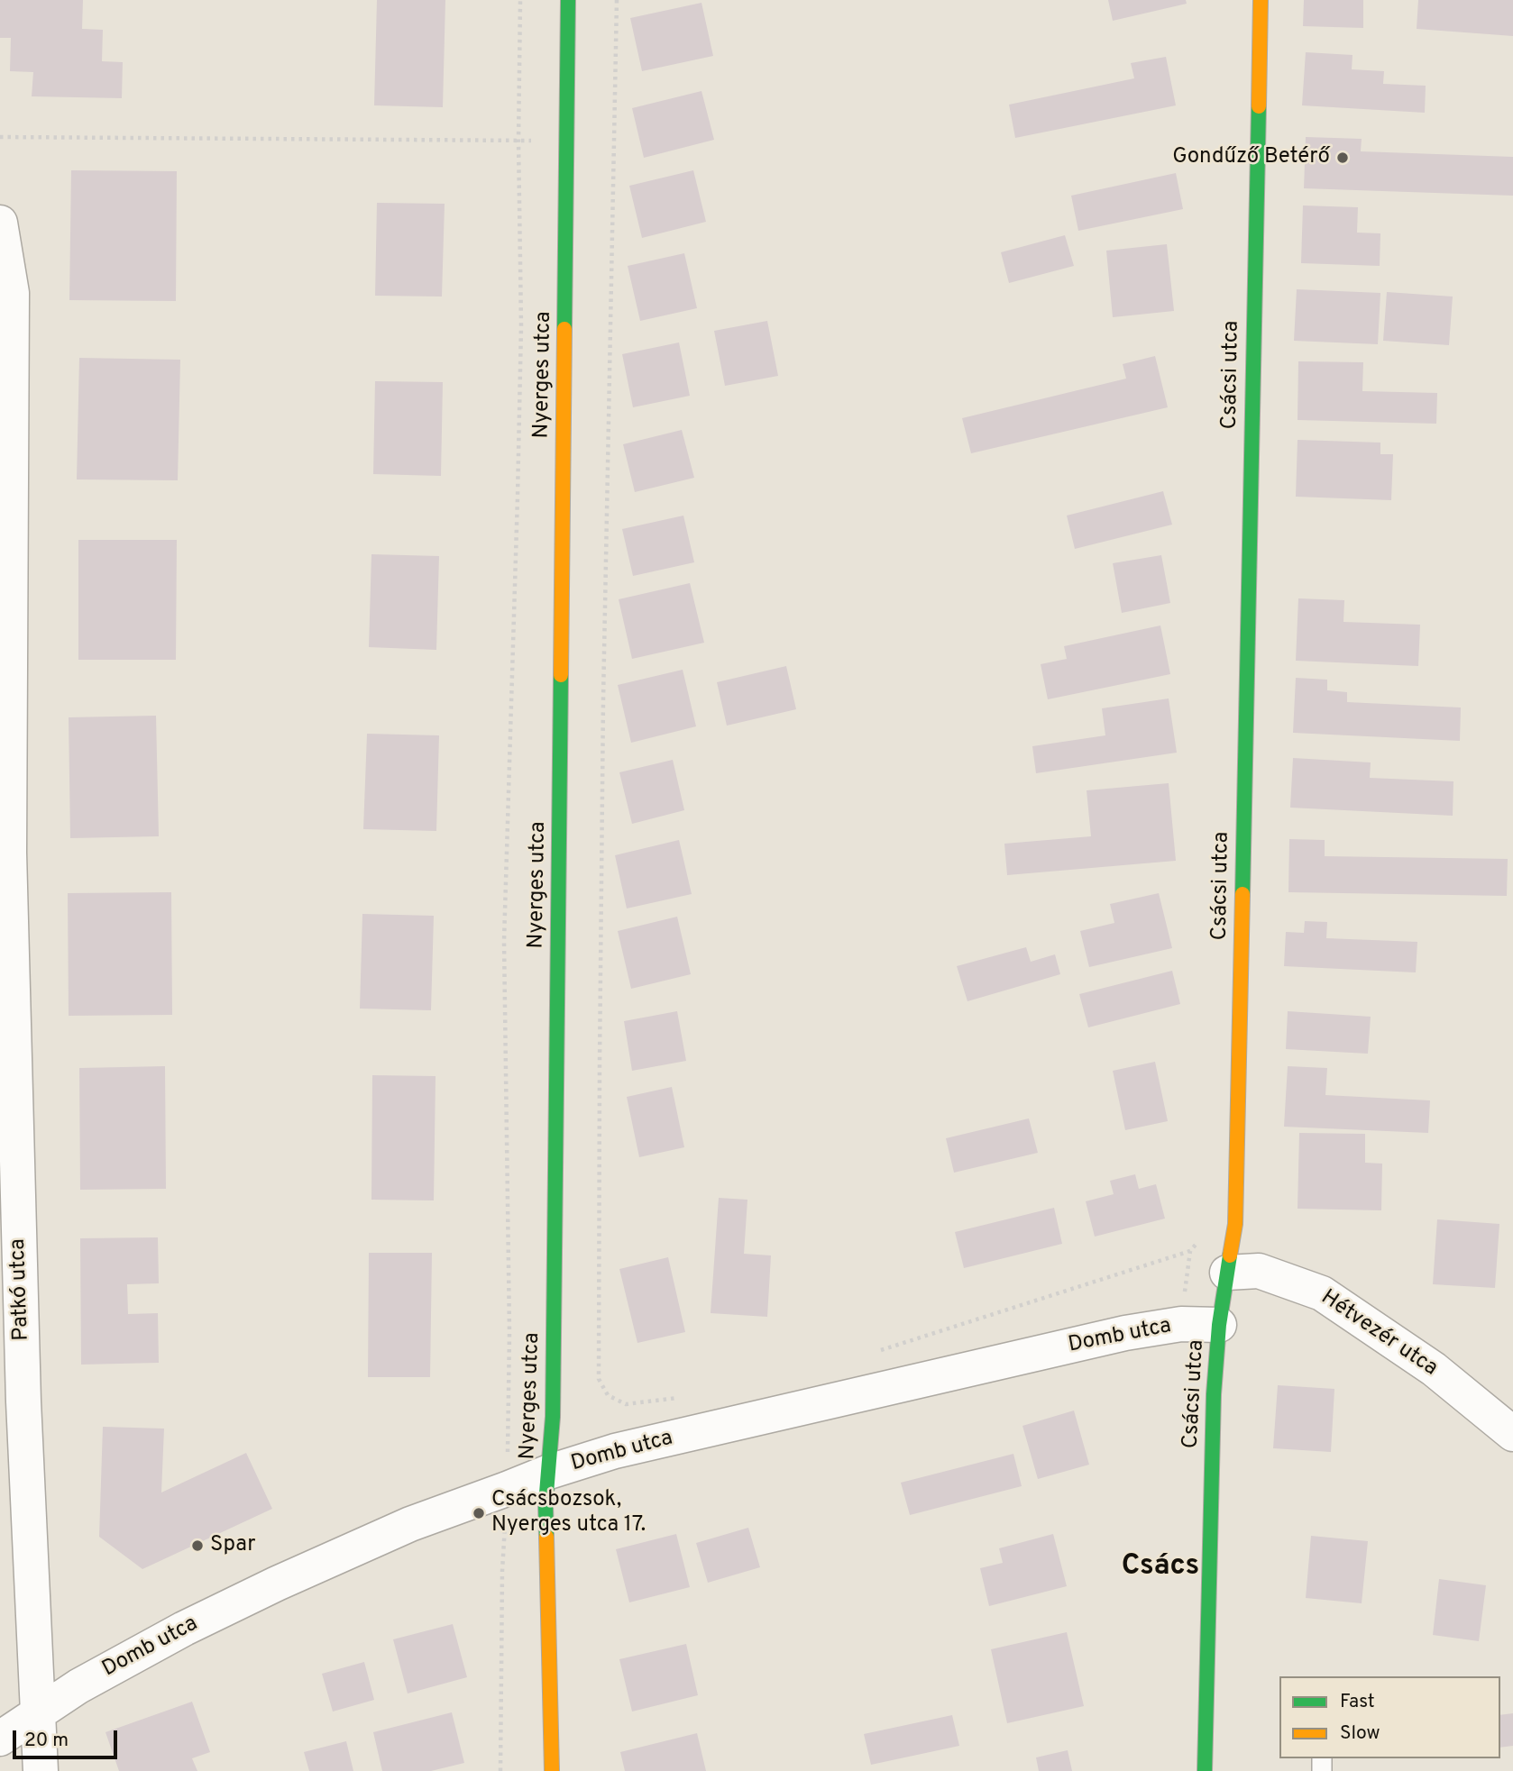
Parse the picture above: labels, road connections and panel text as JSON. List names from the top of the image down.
{
  "streets": {
    "street": [
      "Nyerges utca",
      "Csácsi utca",
      "Patkó utca",
      "Hétvezér utca",
      "Domb utca"
    ]
  },
  "crossings": [
    ["Nyerges utca", "Domb utca"],
    ["Csácsi utca", "Hétvezér utca"],
    ["Csácsi utca", "Domb utca"],
    ["Patkó utca", "Domb utca"]
  ],
  "districts": ["Csács"],
  "places": ["Gondűző Betérő", "Csácsbozsok, Nyerges utca 17.", "Spar"],
  "legend": ["Fast", "Slow"],
  "scale_bar": "20 m"
}
